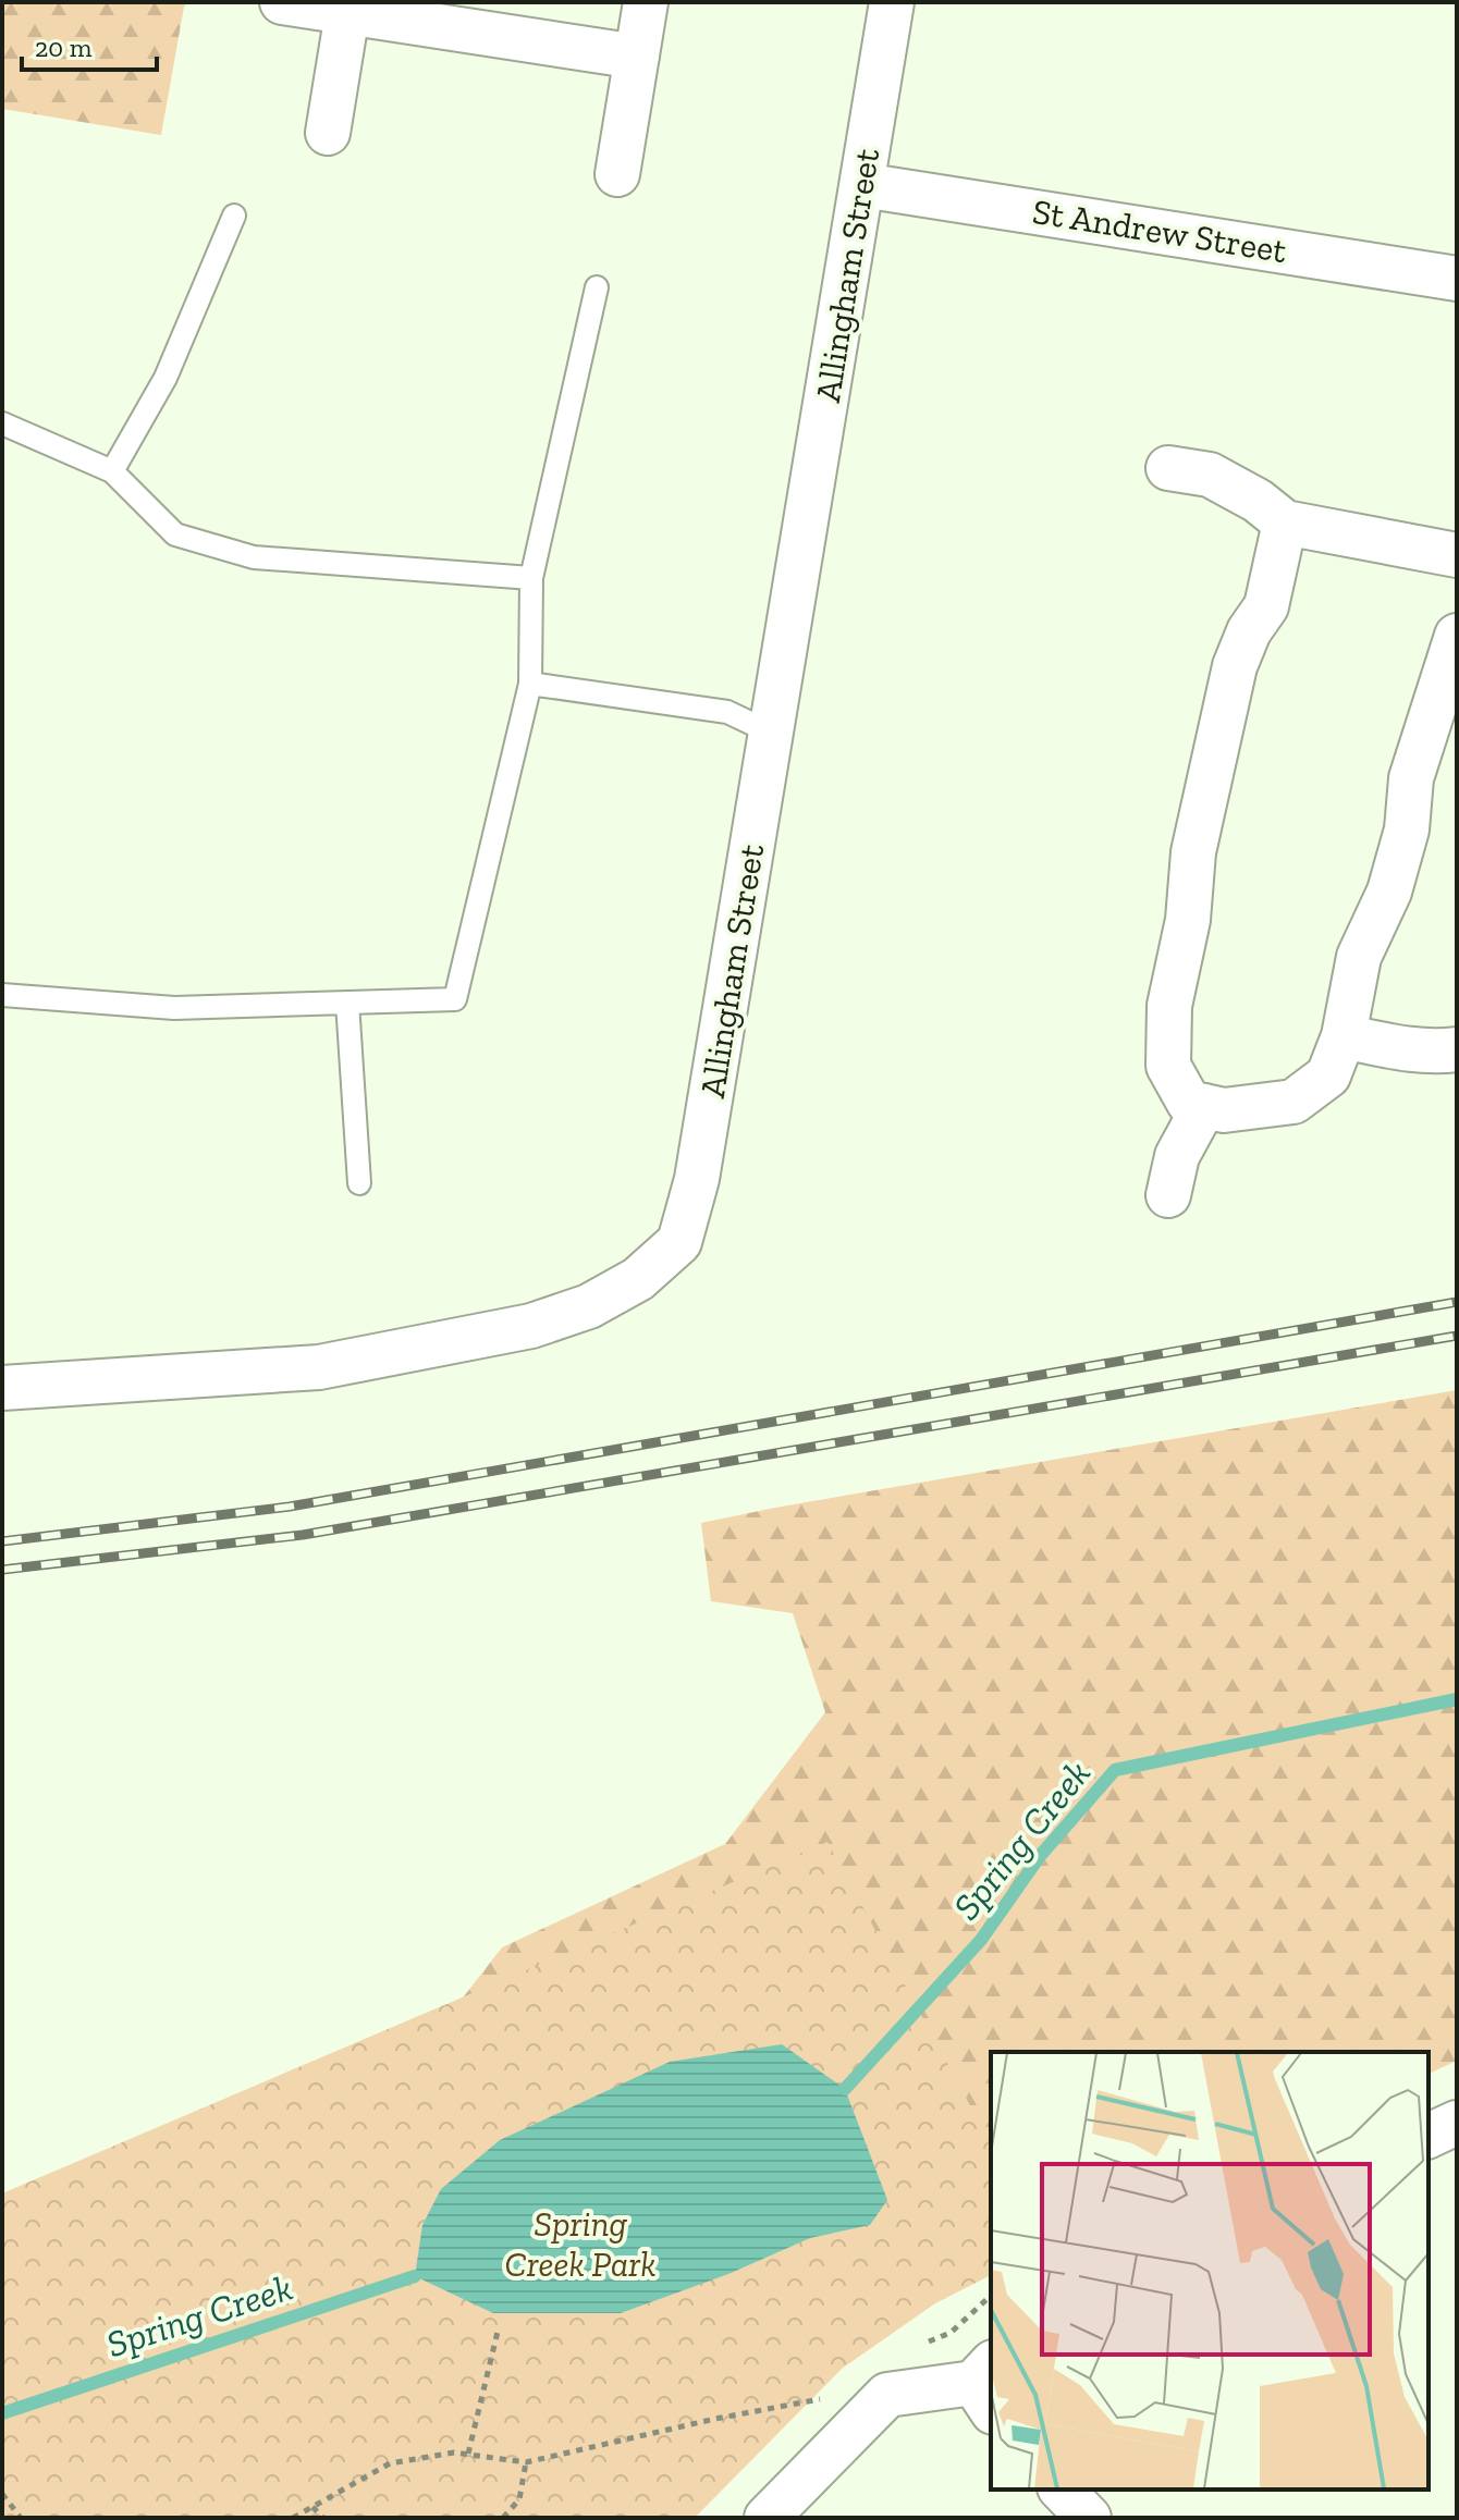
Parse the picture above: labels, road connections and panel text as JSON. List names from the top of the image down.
{
  "streets": {
    "street": ["St Andrew Street", "Allingham Street"]
  },
  "crossings": [
    ["St Andrew Street", "Allingham Street"]
  ],
  "water": ["Spring Creek"],
  "parks": ["Spring Creek Park"],
  "scale_bar": "20 m"
}
